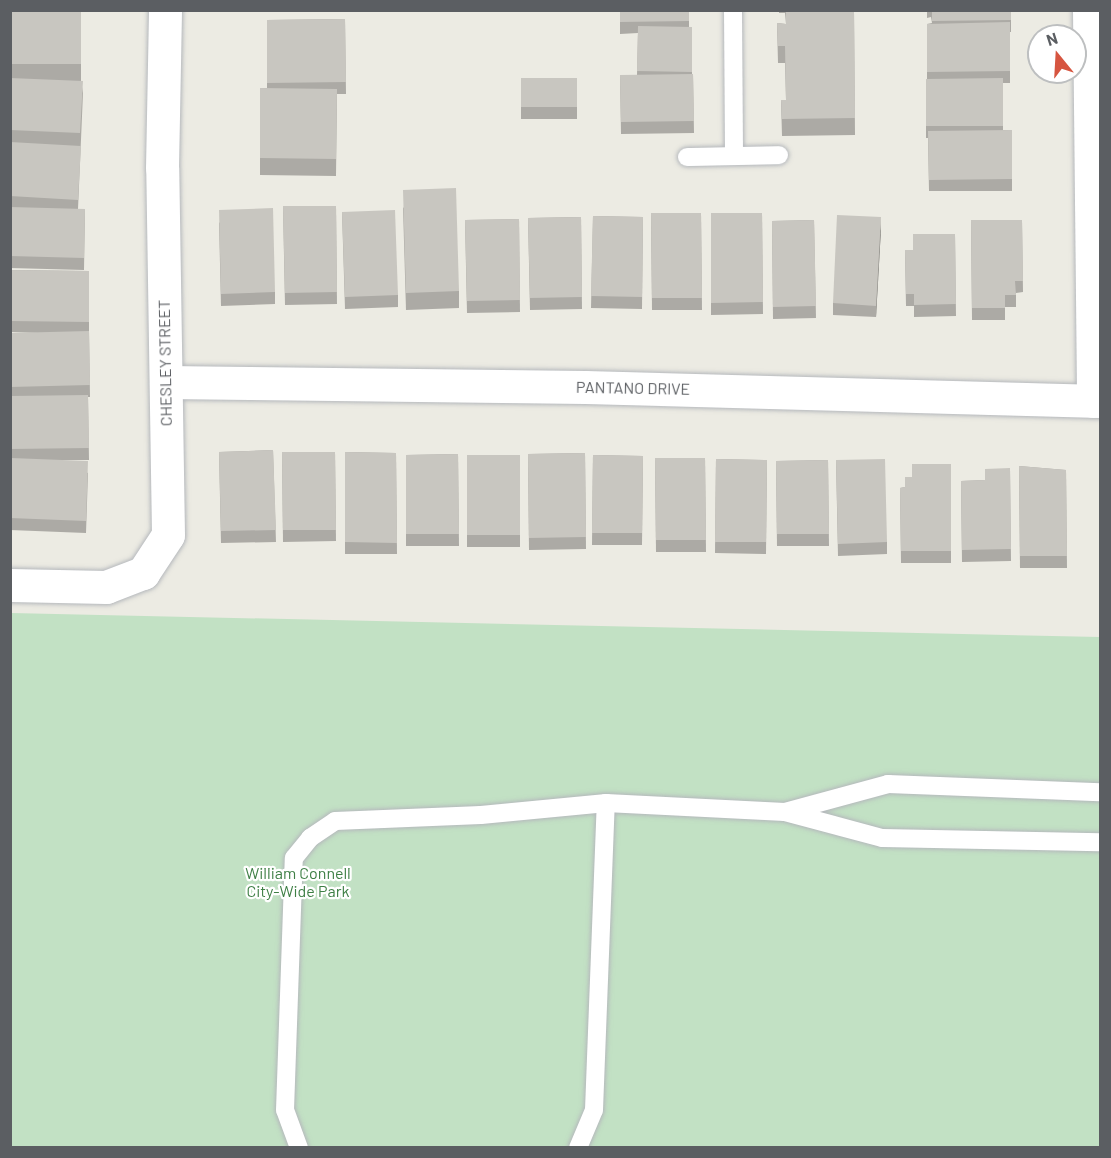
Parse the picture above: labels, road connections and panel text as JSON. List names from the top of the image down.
{
  "streets": {
    "street": ["CHESLEY STREET", "PANTANO DRIVE"]
  },
  "crossings": [
    ["CHESLEY STREET", "PANTANO DRIVE"]
  ],
  "parks": ["William Connell City-Wide Park"],
  "north": "top"
}
